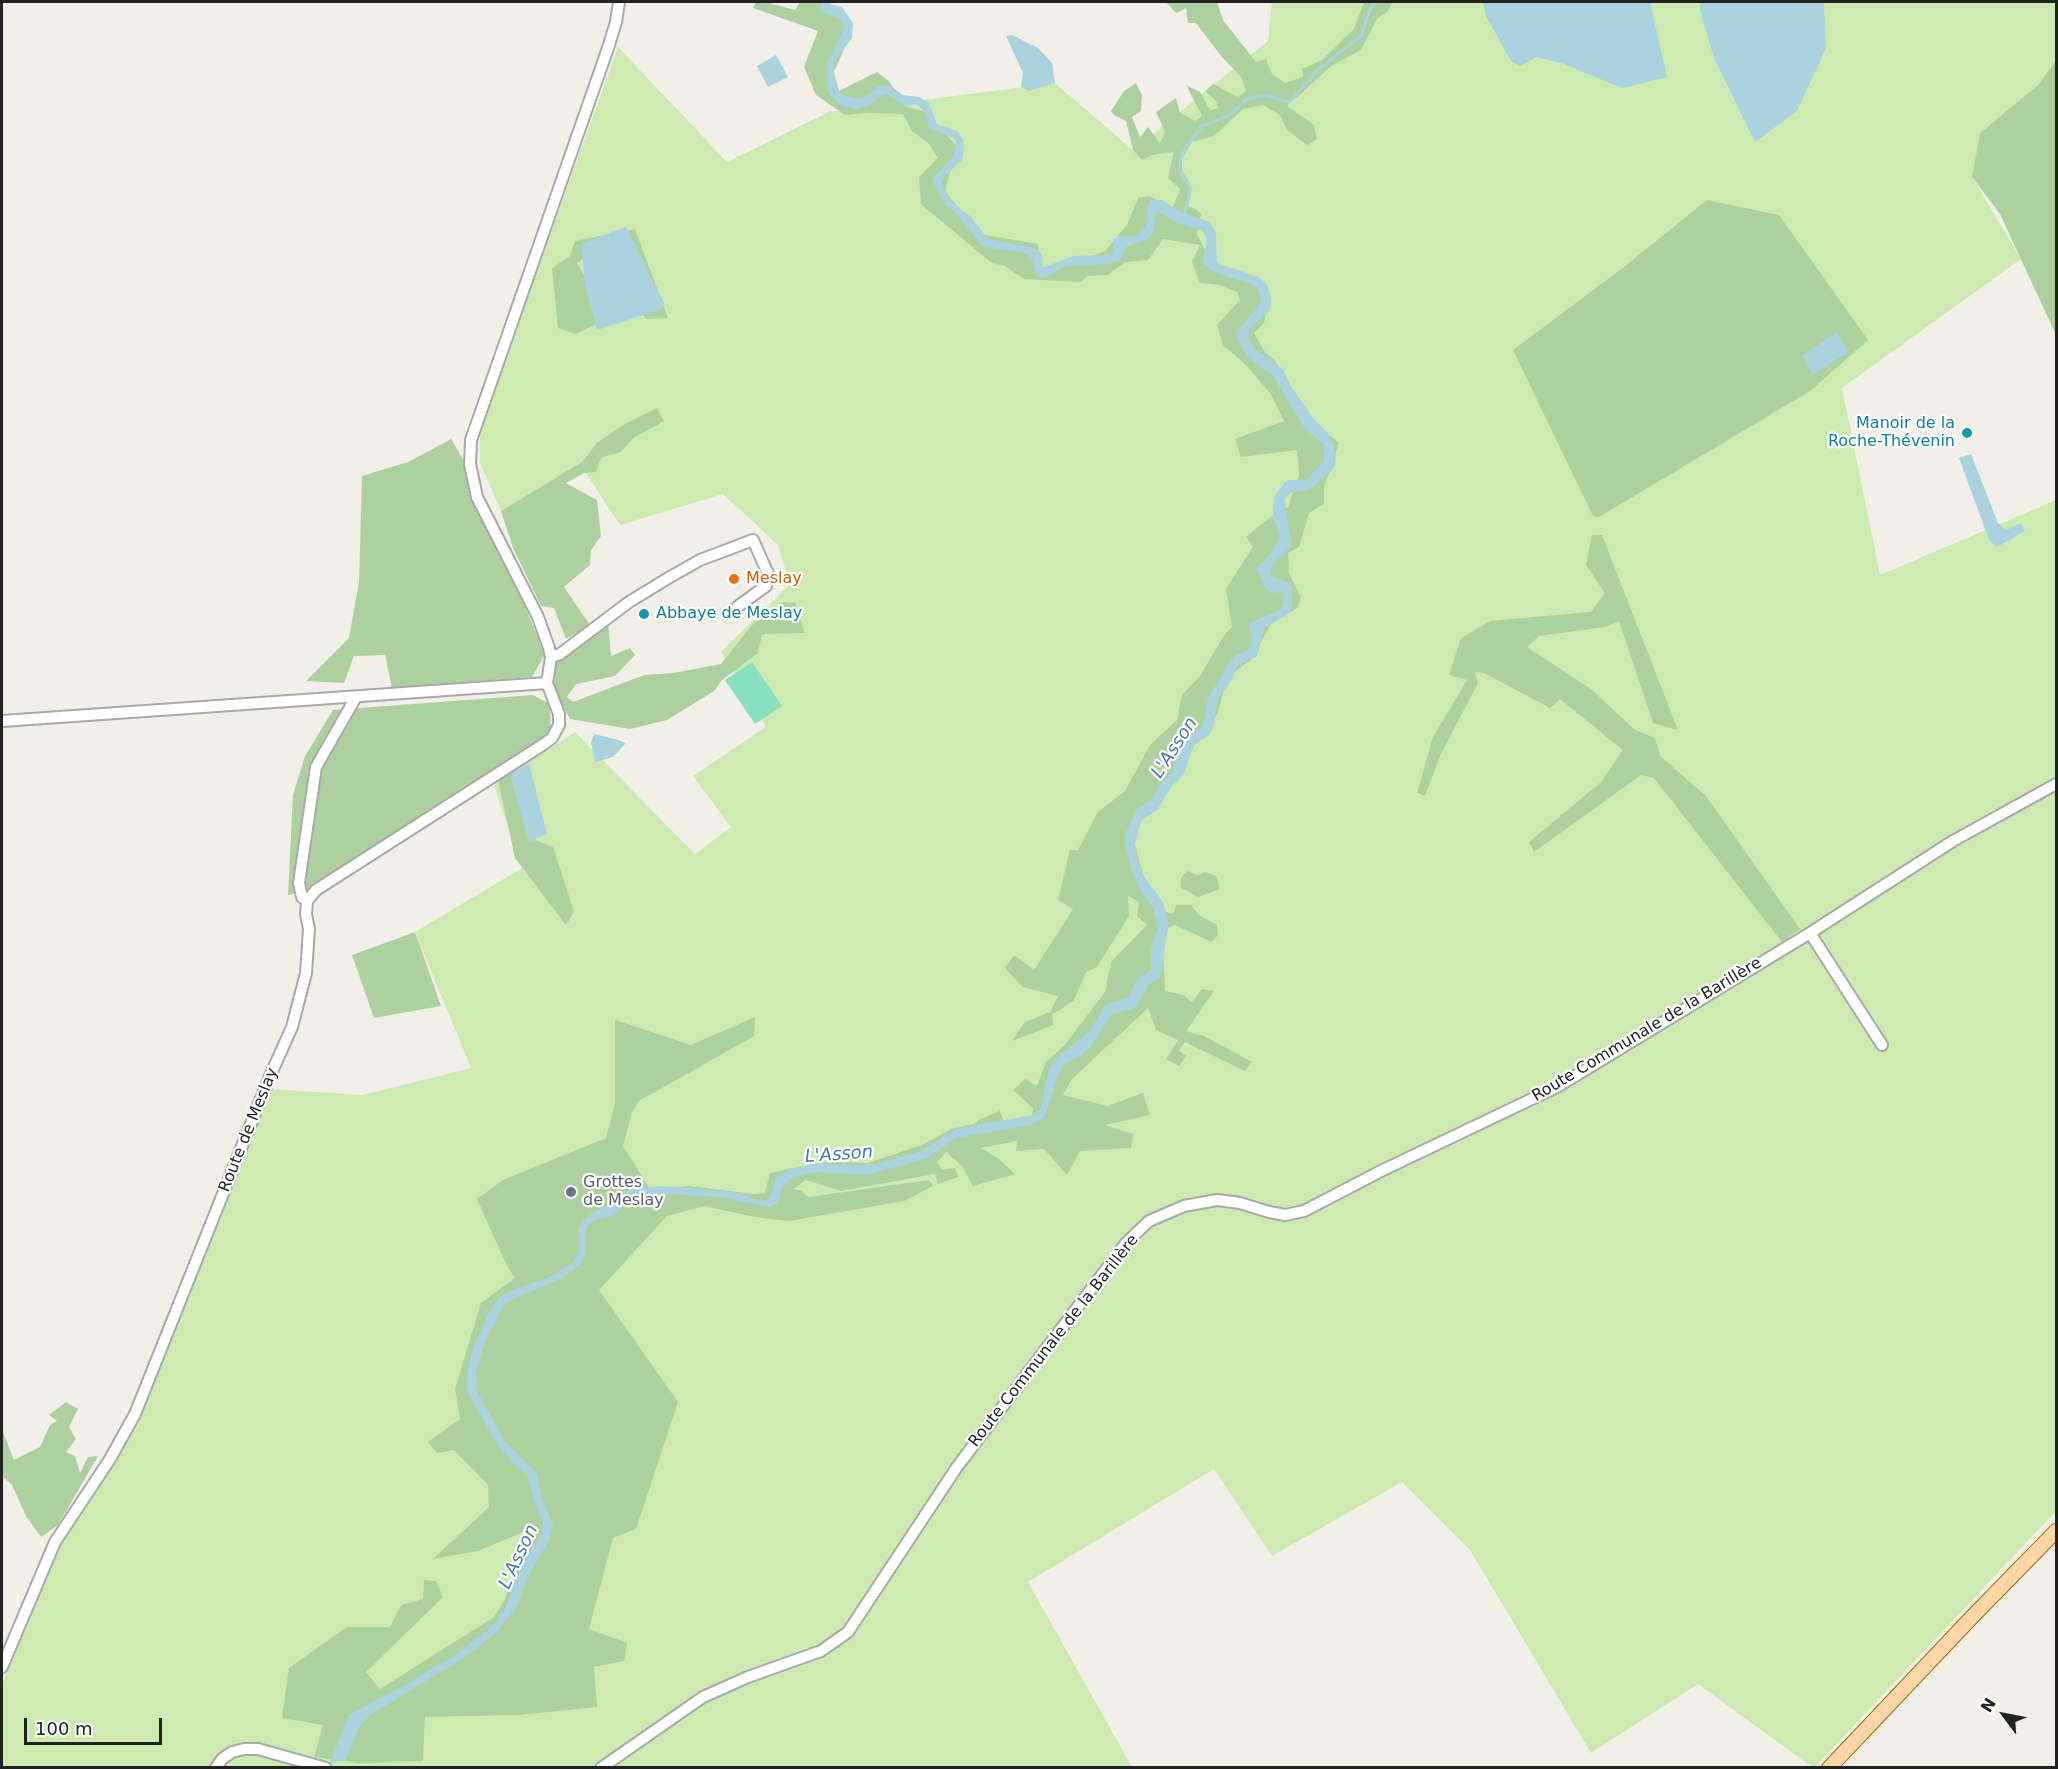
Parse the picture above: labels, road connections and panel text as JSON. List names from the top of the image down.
{
  "streets": {
    "street": ["Route Communale de la Barillère", "Route de Meslay"]
  },
  "water": ["L'Asson"],
  "places": [
    "Manoir de la Roche-Thévenin",
    "Meslay",
    "Abbaye de Meslay",
    "Grottes de Meslay"
  ],
  "scale_bar": "100 m",
  "north": "top left"
}
